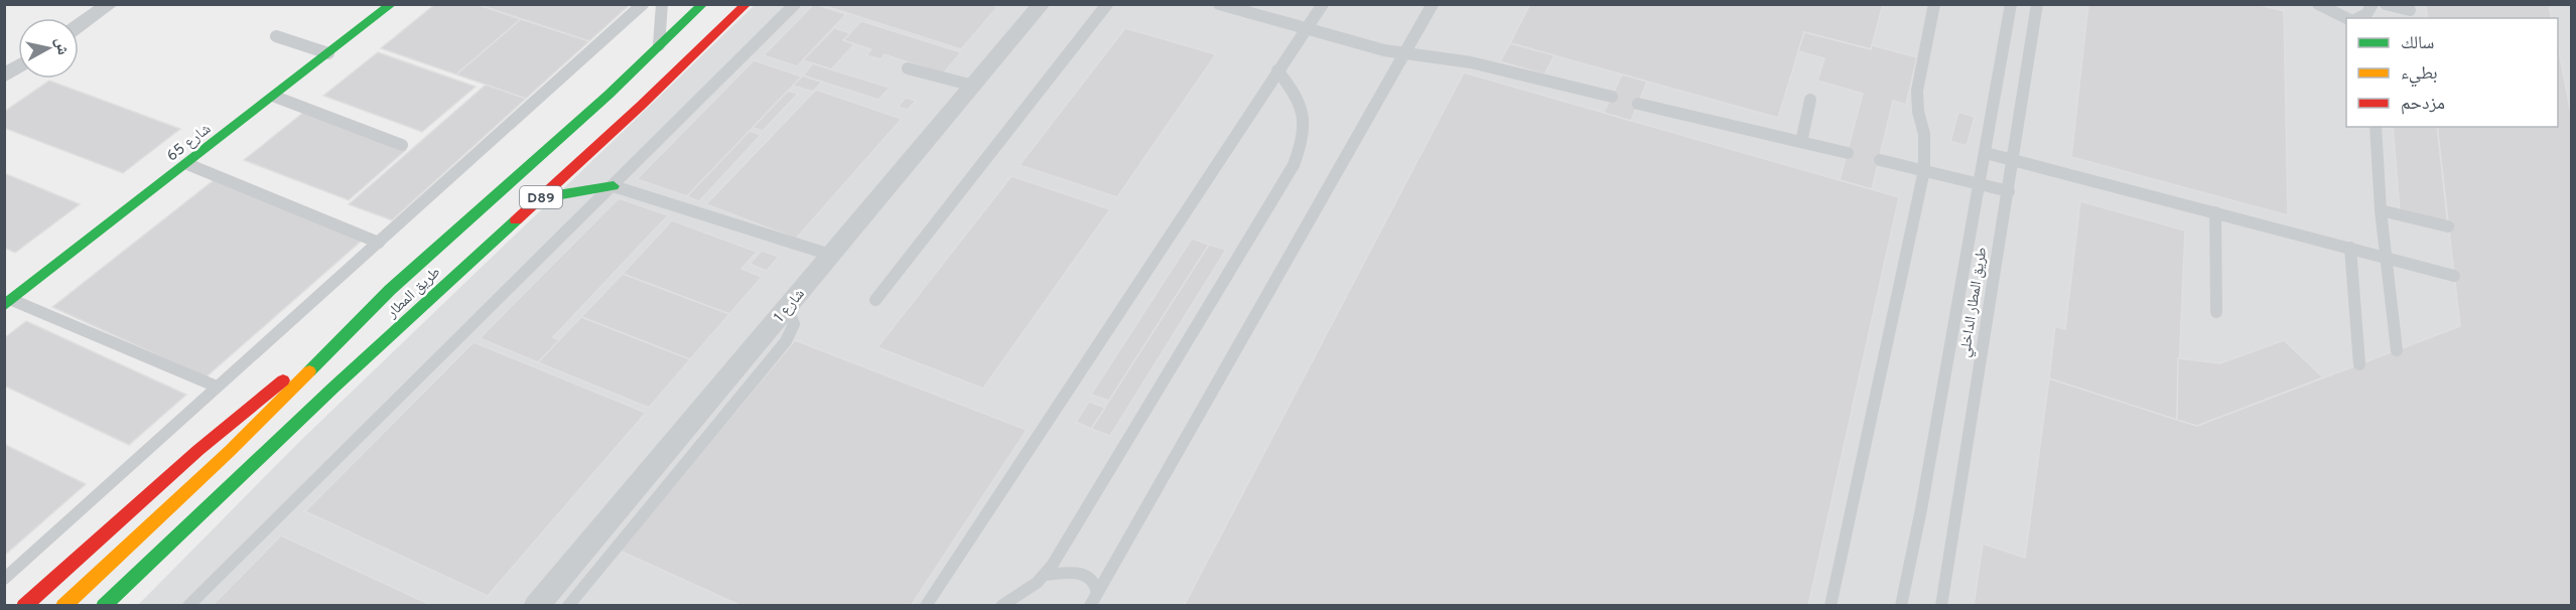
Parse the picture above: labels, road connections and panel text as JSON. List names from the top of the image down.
{
  "streets": {
    "main road": ["شارع 65", "D89", "طريق المطار"],
    "street": ["شارع 1"],
    "lane": ["طريق المطار الداخلي"]
  },
  "legend": ["سالك", "بطيء", "مزدحم"],
  "north": "right"
}
